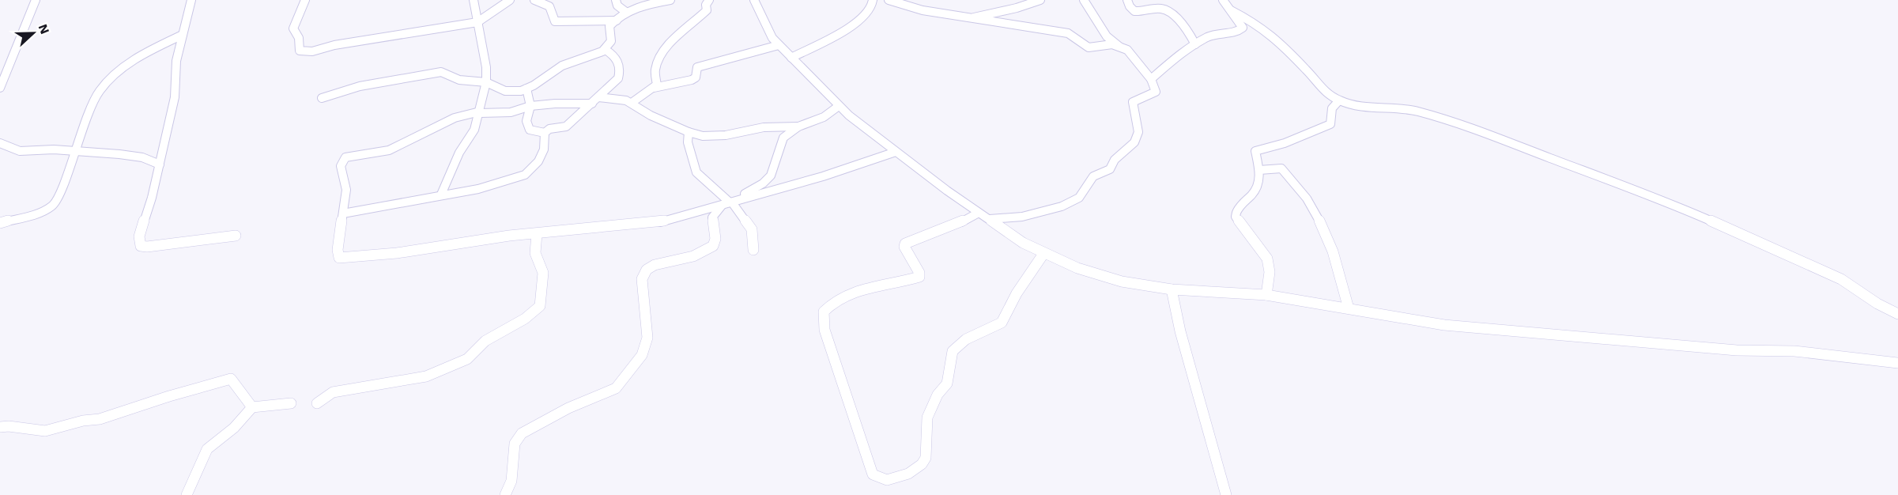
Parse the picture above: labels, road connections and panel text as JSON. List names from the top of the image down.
{
  "north": "right"
}
